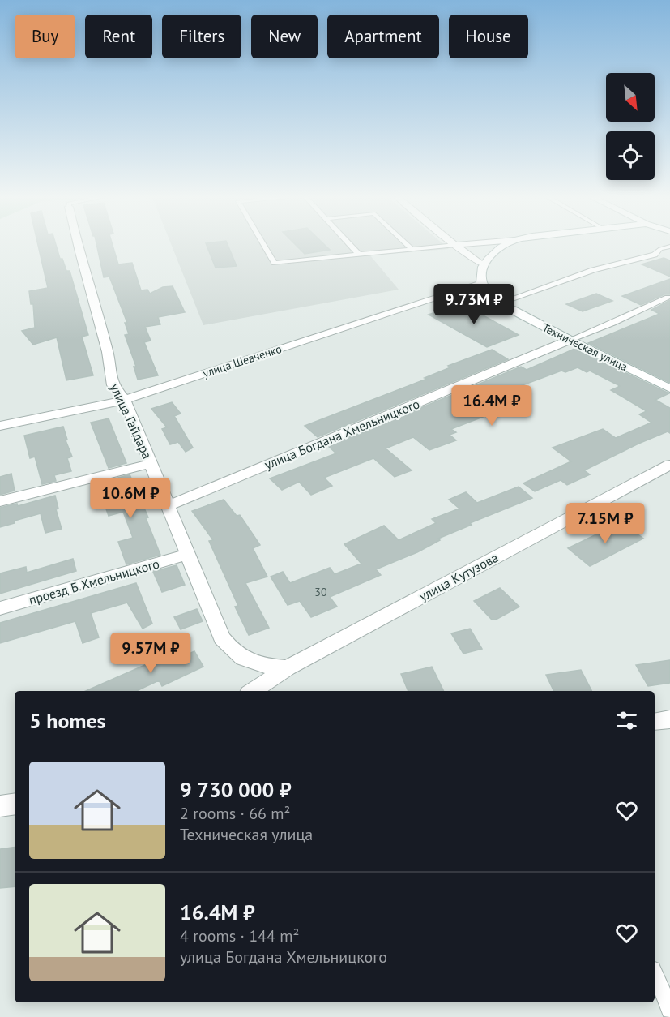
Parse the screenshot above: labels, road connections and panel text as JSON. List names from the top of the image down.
{
  "streets": {
    "street": [
      "Техническая улица",
      "улица Шевченко",
      "улица Гайдара",
      "улица Богдана Хмельницкого",
      "улица Кутузова",
      "проезд Б.Хмельницкого"
    ]
  },
  "crossings": [
    ["Техническая улица", "улица Шевченко"],
    ["Техническая улица", "улица Богдана Хмельницкого"],
    ["улица Шевченко", "улица Гайдара"],
    ["улица Гайдара", "улица Богдана Хмельницкого"],
    ["улица Гайдара", "улица Кутузова"],
    ["улица Гайдара", "проезд Б.Хмельницкого"]
  ],
  "house_numbers": ["30"],
  "north": "bottom right",
  "page": {
    "chip": [
      "Buy",
      "Rent",
      "Filters",
      "New",
      "Apartment",
      "House"
    ],
    "price": [
      "9.73M ₽",
      "16.4M ₽",
      "10.6M ₽",
      "7.15M ₽",
      "9.57M ₽"
    ],
    "heading": "5 homes",
    "list": [
      {
        "name": "9 730 000 ₽",
        "note": "2 rooms · 66 m² · Техническая улица"
      },
      {
        "name": "16.4M ₽",
        "note": "4 rooms · 144 m² · улица Богдана Хмельницкого"
      }
    ]
  }
}
